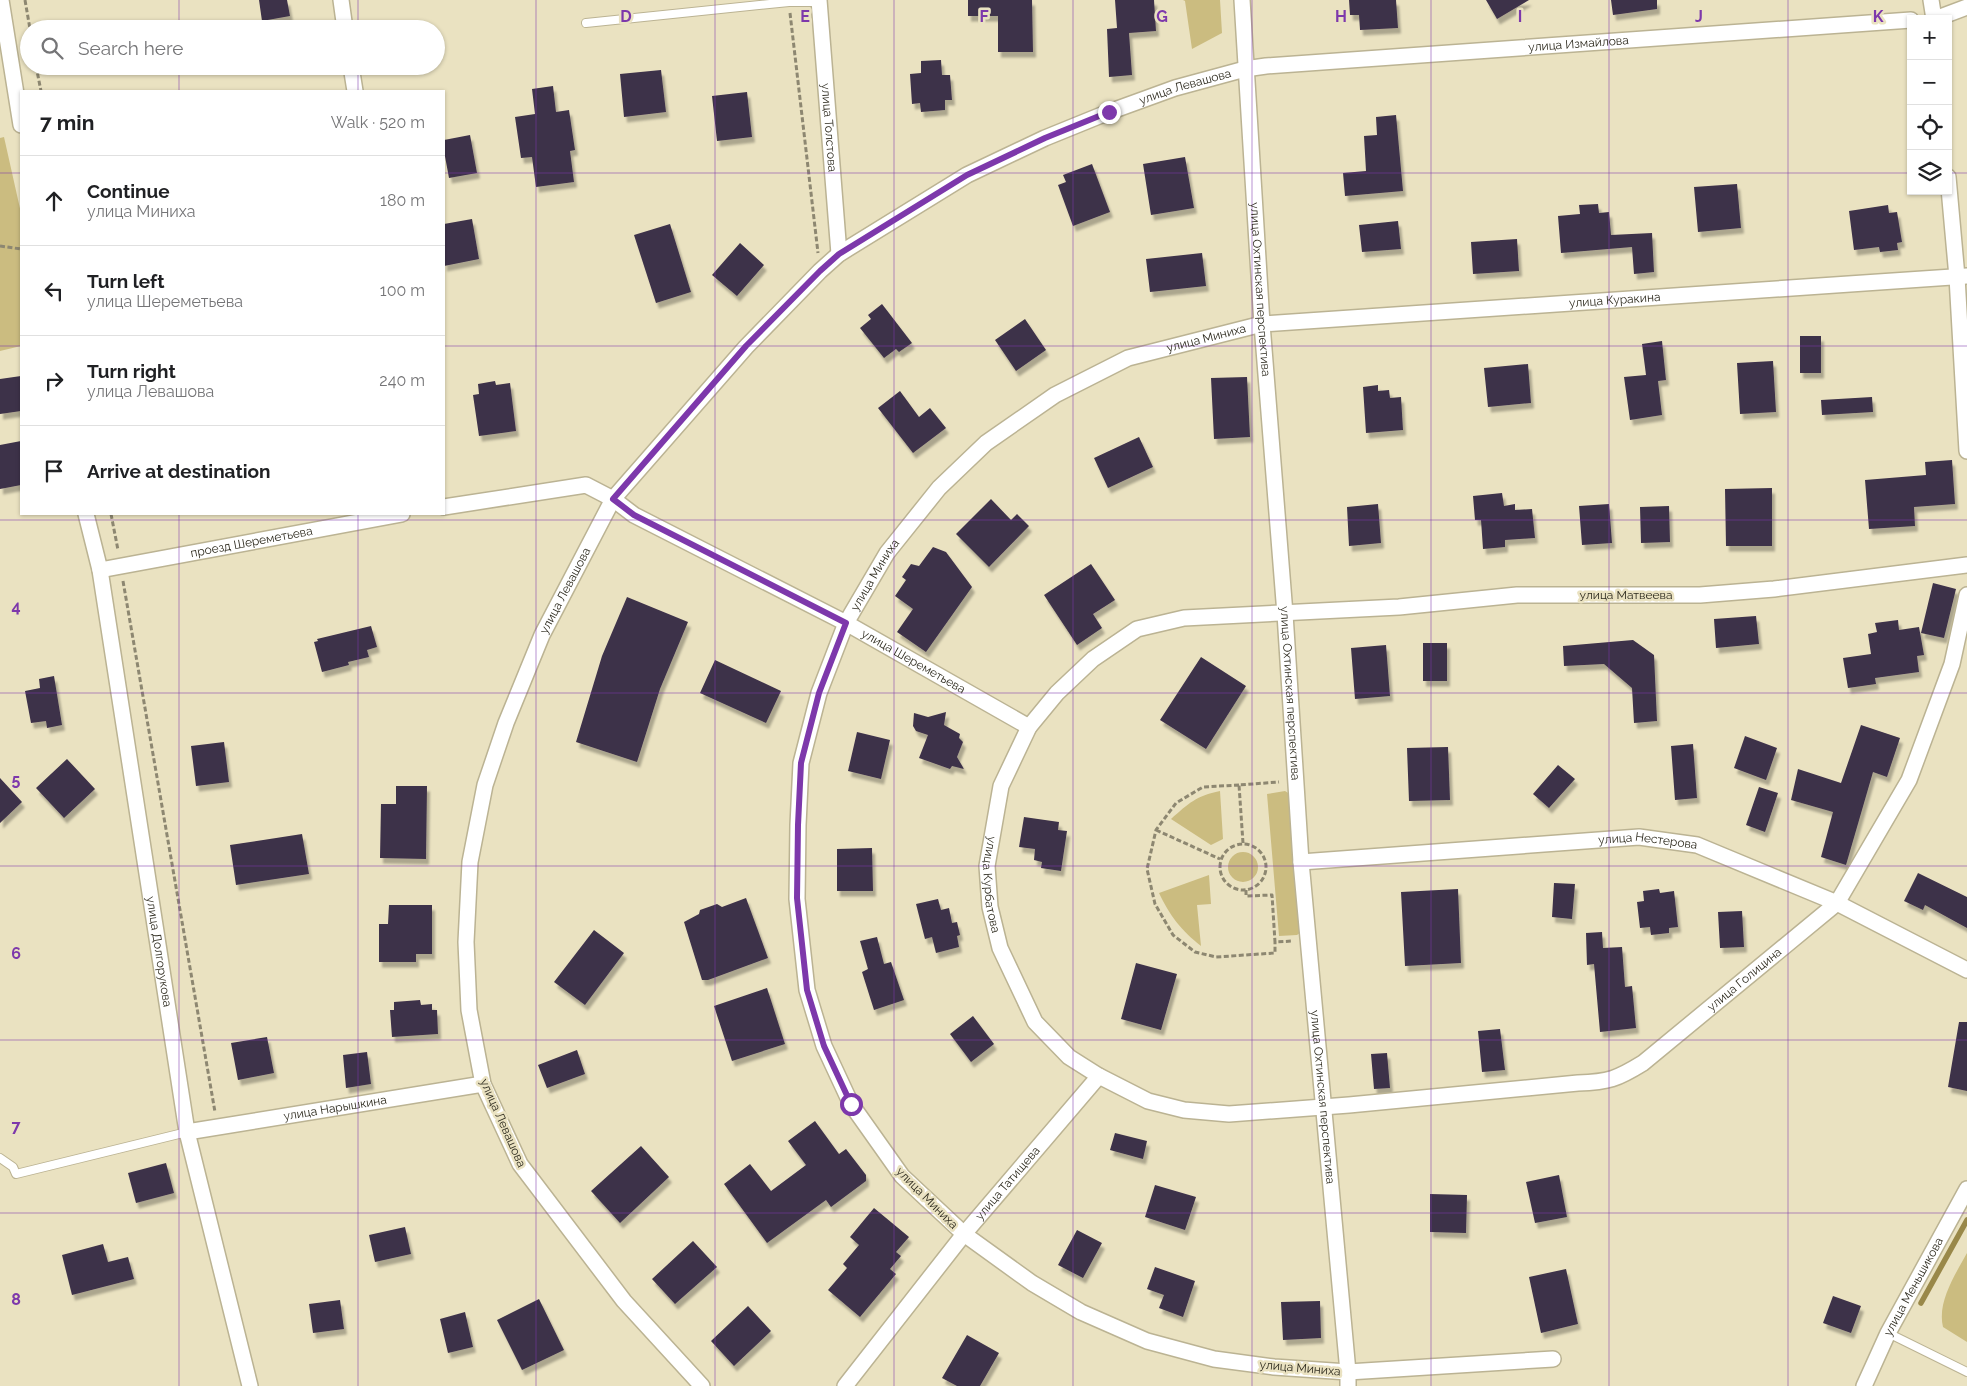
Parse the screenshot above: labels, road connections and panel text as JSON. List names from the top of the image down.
{
  "streets": {
    "street": [
      "улица Измайлова",
      "улица Левашова",
      "улица Толстова",
      "улица Охтинская перспектива",
      "улица Куракина",
      "улица Миниха",
      "проезд Шереметьева",
      "улица Матвеева",
      "улица Шереметьева",
      "улица Нестерова",
      "улица Курбатова",
      "улица Долгорукова",
      "улица Голицина",
      "улица Нарышкина",
      "улица Татищева",
      "улица Меньшикова"
    ]
  },
  "crossings": [
    ["улица Измайлова", "улица Левашова"],
    ["улица Измайлова", "улица Охтинская перспектива"],
    ["улица Левашова", "улица Толстова"],
    ["улица Левашова", "улица Охтинская перспектива"],
    ["улица Левашова", "улица Шереметьева"],
    ["улица Левашова", "улица Нарышкина"],
    ["улица Охтинская перспектива", "улица Куракина"],
    ["улица Охтинская перспектива", "улица Миниха"],
    ["улица Охтинская перспектива", "улица Матвеева"],
    ["улица Охтинская перспектива", "улица Нестерова"],
    ["улица Охтинская перспектива", "улица Курбатова"],
    ["улица Охтинская перспектива", "улица Голицина"],
    ["улица Куракина", "улица Миниха"],
    ["улица Миниха", "улица Шереметьева"],
    ["улица Миниха", "улица Татищева"],
    ["проезд Шереметьева", "улица Долгорукова"],
    ["улица Матвеева", "улица Курбатова"],
    ["улица Шереметьева", "улица Курбатова"],
    ["улица Нестерова", "улица Голицина"],
    ["улица Курбатова", "улица Голицина"],
    ["улица Курбатова", "улица Татищева"],
    ["улица Долгорукова", "улица Нарышкина"]
  ],
  "page": {
    "map_buttons": ["+", "−"],
    "search": "Search here",
    "heading": ["7 min", "Walk · 520 m"],
    "list": [
      ["Continue", "улица Миниха", "180 m"],
      ["Turn left", "улица Шереметьева", "100 m"],
      ["Turn right", "улица Левашова", "240 m"],
      "Arrive at destination"
    ]
  },
  "grid": {
    "columns": [
      "D",
      "E",
      "F",
      "G",
      "H",
      "I",
      "J",
      "K"
    ],
    "rows": [
      "4",
      "5",
      "6",
      "7",
      "8"
    ]
  }
}
